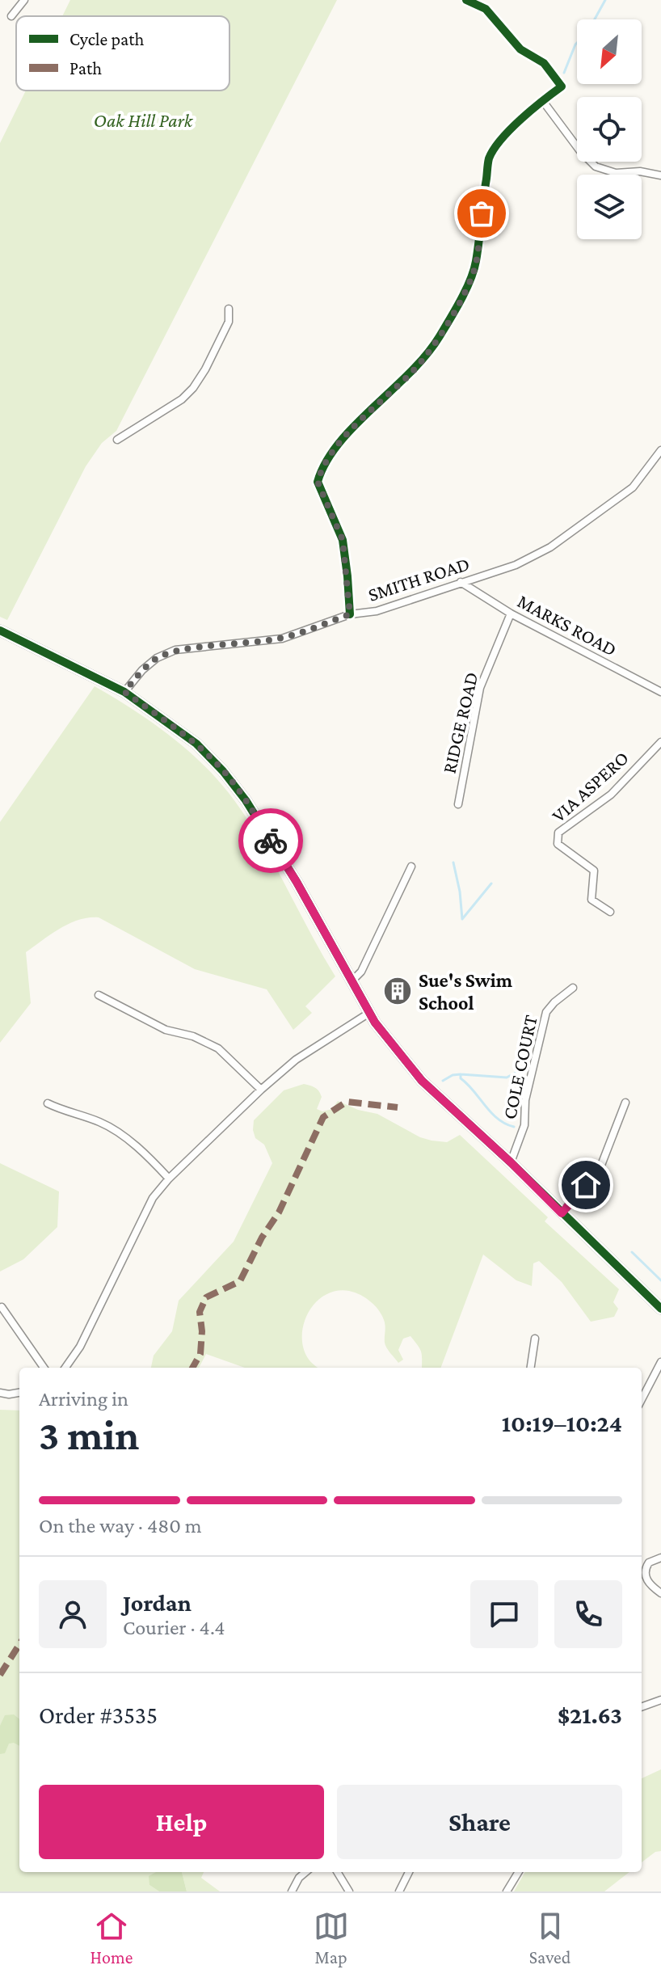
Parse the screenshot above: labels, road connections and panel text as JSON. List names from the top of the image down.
{
  "streets": {
    "street": [
      "SMITH ROAD",
      "MARKS ROAD",
      "RIDGE ROAD",
      "VIA ASPERO",
      "COLE COURT"
    ]
  },
  "crossings": [
    ["SMITH ROAD", "MARKS ROAD"],
    ["MARKS ROAD", "RIDGE ROAD"]
  ],
  "parks": ["Oak Hill Park"],
  "places": {
    "building": ["Sue's Swim School"]
  },
  "legend": ["Cycle path", "Path"],
  "north": "bottom left",
  "page": {
    "heading": ["3 min", "Arriving in", "10:19–10:24"],
    "panel": [
      "Jordan",
      "Courier · 4.4",
      "Order #3535",
      "$21.63"
    ],
    "bar": "On the way · 480 m",
    "buttons": ["Help", "Share"],
    "tabs": ["Home", "Map", "Saved"]
  }
}
